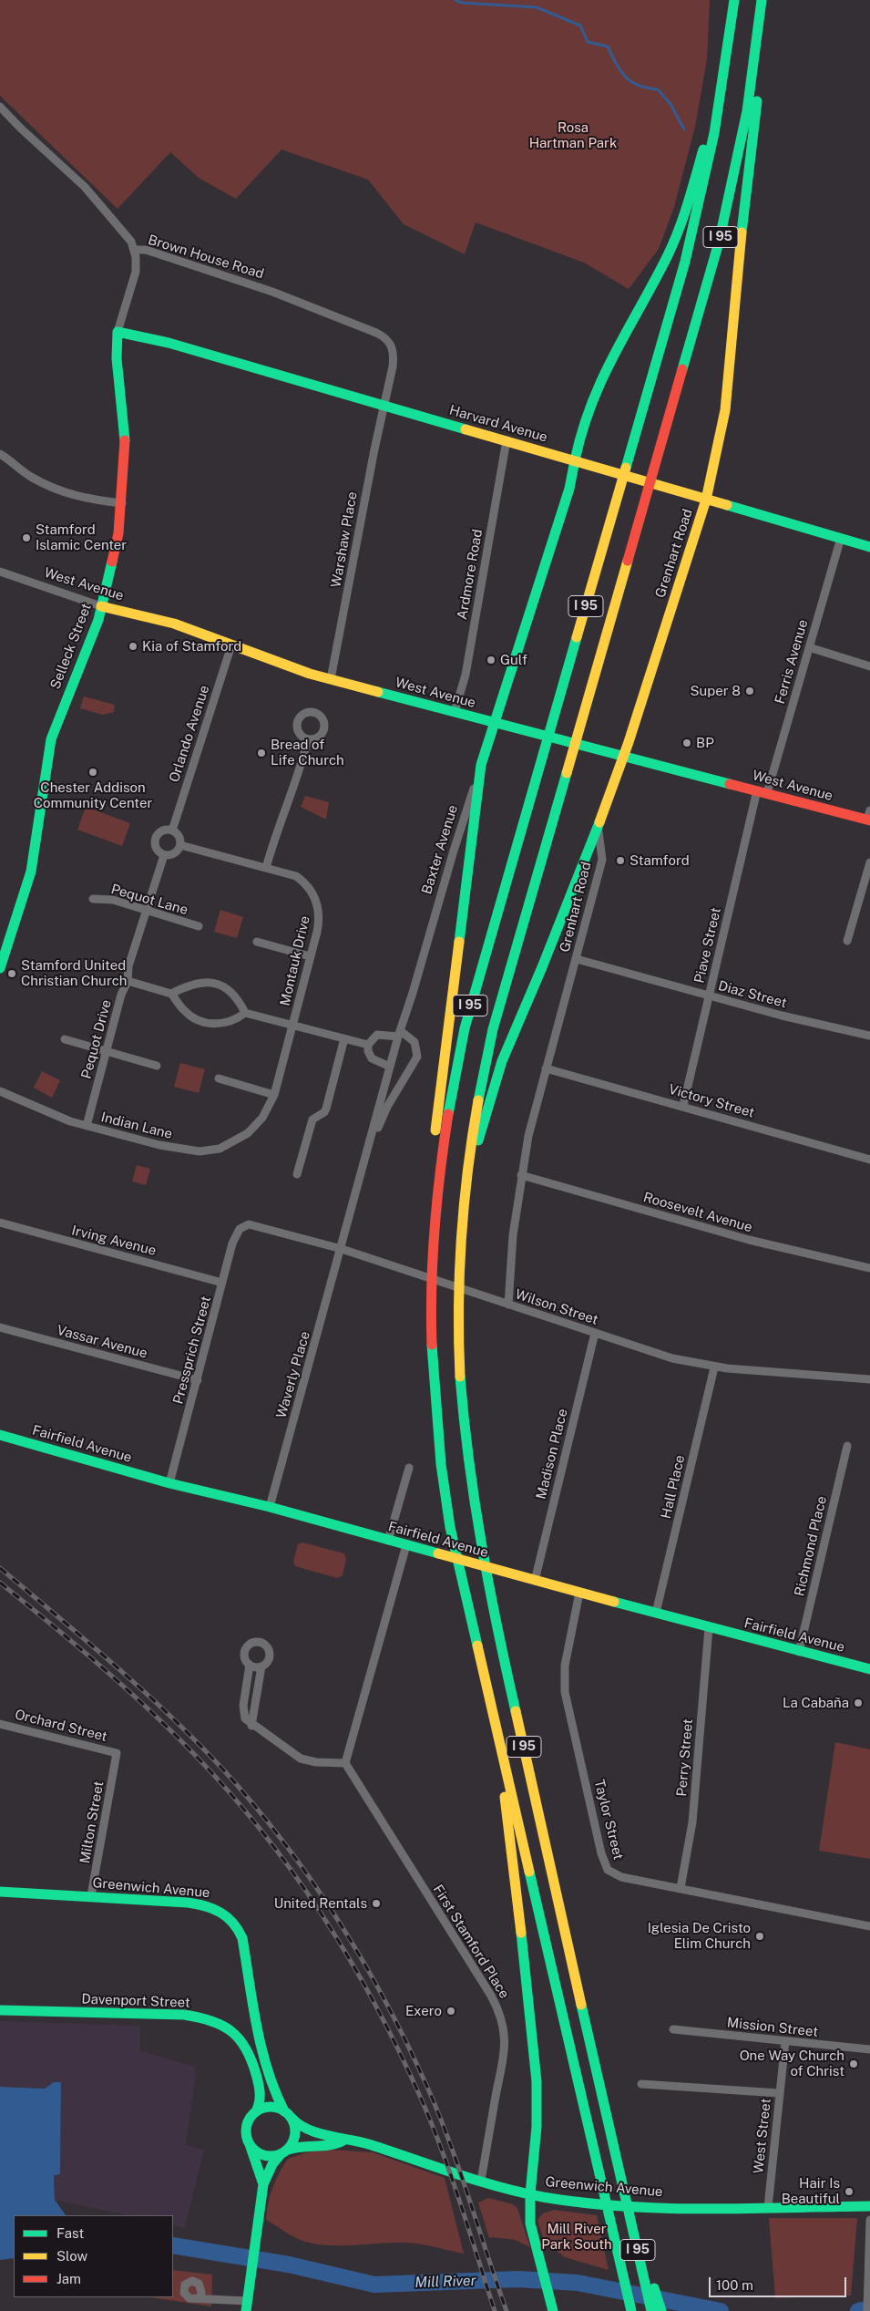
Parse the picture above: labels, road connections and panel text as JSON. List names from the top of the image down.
{
  "streets": {
    "main road": [
      "I 95",
      "Harvard Avenue",
      "Grenhart Road",
      "West Avenue",
      "Selleck Street",
      "Baxter Avenue",
      "Fairfield Avenue",
      "Greenwich Avenue",
      "Davenport Street"
    ],
    "street": [
      "Brown House Road",
      "Warshaw Place",
      "Ardmore Road",
      "Ferris Avenue",
      "Orlando Avenue",
      "Pequot Lane",
      "Piave Street",
      "Montauk Drive",
      "Diaz Street",
      "Pequot Drive",
      "Victory Street",
      "Indian Lane",
      "Roosevelt Avenue",
      "Irving Avenue",
      "Wilson Street",
      "Vassar Avenue",
      "Pressprich Street",
      "Waverly Place",
      "Madison Place",
      "Hall Place",
      "Richmond Place",
      "Orchard Street",
      "Perry Street",
      "Taylor Street",
      "Milton Street",
      "First Stamford Place",
      "Mission Street",
      "West Street"
    ]
  },
  "crossings": [
    ["I 95", "Grenhart Road"],
    ["I 95", "Baxter Avenue"],
    ["Brown House Road", "Harvard Avenue"],
    ["Brown House Road", "Warshaw Place"],
    ["Brown House Road", "Selleck Street"],
    ["Harvard Avenue", "Warshaw Place"],
    ["Harvard Avenue", "Grenhart Road"],
    ["Harvard Avenue", "Ardmore Road"],
    ["Harvard Avenue", "Selleck Street"],
    ["Harvard Avenue", "Ferris Avenue"],
    ["Harvard Avenue", "Baxter Avenue"],
    ["Warshaw Place", "West Avenue"],
    ["Grenhart Road", "West Avenue"],
    ["Grenhart Road", "Diaz Street"],
    ["Grenhart Road", "Victory Street"],
    ["Grenhart Road", "Roosevelt Avenue"],
    ["Grenhart Road", "Wilson Street"],
    ["Ardmore Road", "West Avenue"],
    ["West Avenue", "Selleck Street"],
    ["West Avenue", "Ferris Avenue"],
    ["West Avenue", "Orlando Avenue"],
    ["West Avenue", "Baxter Avenue"],
    ["West Avenue", "Piave Street"],
    ["Orlando Avenue", "Montauk Drive"],
    ["Orlando Avenue", "Pequot Drive"],
    ["Baxter Avenue", "Wilson Street"],
    ["Baxter Avenue", "Waverly Place"],
    ["Pequot Lane", "Pequot Drive"],
    ["Piave Street", "Diaz Street"],
    ["Piave Street", "Victory Street"],
    ["Montauk Drive", "Pequot Drive"],
    ["Montauk Drive", "Indian Lane"],
    ["Pequot Drive", "Indian Lane"],
    ["Irving Avenue", "Pressprich Street"],
    ["Wilson Street", "Pressprich Street"],
    ["Wilson Street", "Waverly Place"],
    ["Wilson Street", "Madison Place"],
    ["Wilson Street", "Hall Place"],
    ["Vassar Avenue", "Pressprich Street"],
    ["Pressprich Street", "Fairfield Avenue"],
    ["Waverly Place", "Fairfield Avenue"],
    ["Fairfield Avenue", "Madison Place"],
    ["Fairfield Avenue", "Hall Place"],
    ["Fairfield Avenue", "Richmond Place"],
    ["Fairfield Avenue", "Perry Street"],
    ["Fairfield Avenue", "Taylor Street"],
    ["Orchard Street", "Milton Street"],
    ["Perry Street", "Taylor Street"],
    ["Milton Street", "Greenwich Avenue"],
    ["Greenwich Avenue", "First Stamford Place"],
    ["Greenwich Avenue", "Davenport Street"],
    ["Greenwich Avenue", "West Street"],
    ["Mission Street", "West Street"]
  ],
  "water": ["Mill River"],
  "parks": ["Rosa Hartman Park", "Mill River Park South"],
  "places": [
    "Stamford Islamic Center",
    "Kia of Stamford",
    "Gulf",
    "Super 8",
    "BP",
    "Bread of Life Church",
    "Chester Addison Community Center",
    "Stamford",
    "Stamford United Christian Church",
    "La Cabaña",
    "United Rentals",
    "Iglesia De Cristo Elim Church",
    "Exero",
    "One Way Church of Christ",
    "Hair Is Beautiful"
  ],
  "legend": ["Fast", "Slow", "Jam"],
  "scale_bar": "100 m"
}
